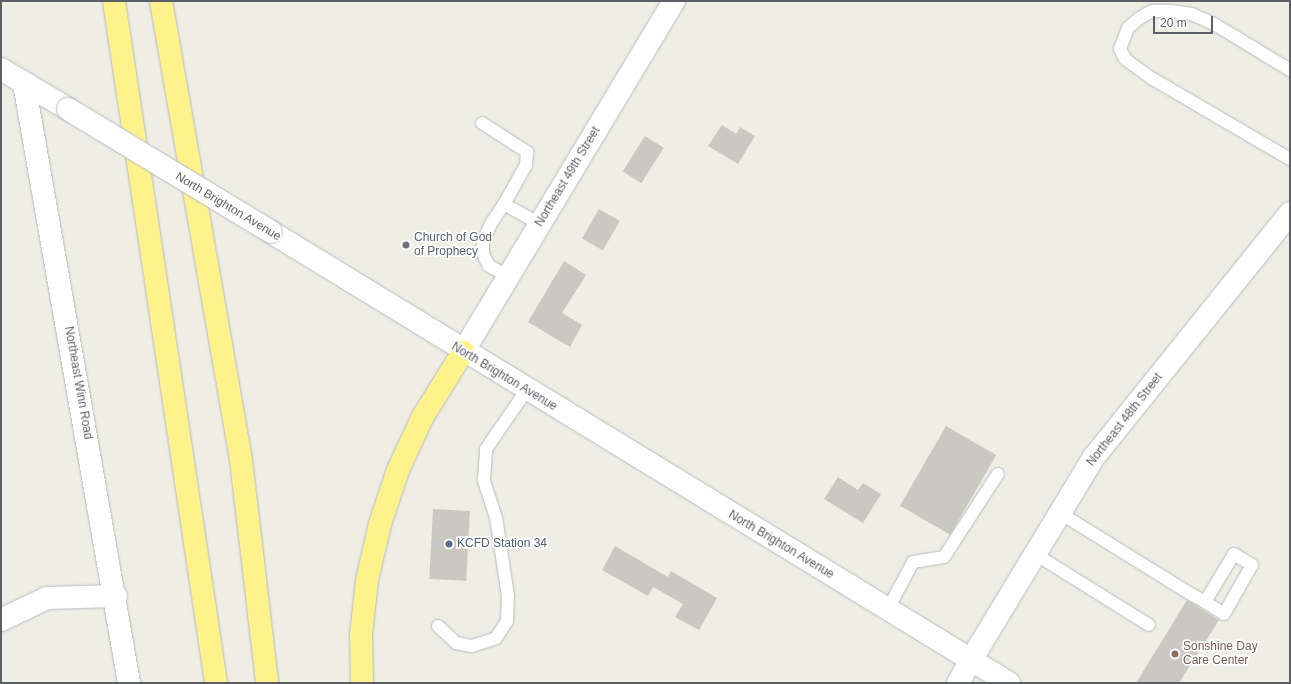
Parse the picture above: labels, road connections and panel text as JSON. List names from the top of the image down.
{
  "streets": {
    "street": [
      "Northeast 49th Street",
      "North Brighton Avenue",
      "Northeast Winn Road",
      "Northeast 48th Street"
    ]
  },
  "crossings": [
    ["Northeast 49th Street", "North Brighton Avenue"],
    ["North Brighton Avenue", "Northeast Winn Road"],
    ["North Brighton Avenue", "Northeast 48th Street"]
  ],
  "places": ["Church of God of Prophecy", "KCFD Station 34", "Sonshine Day Care Center"],
  "scale_bar": "20 m"
}
